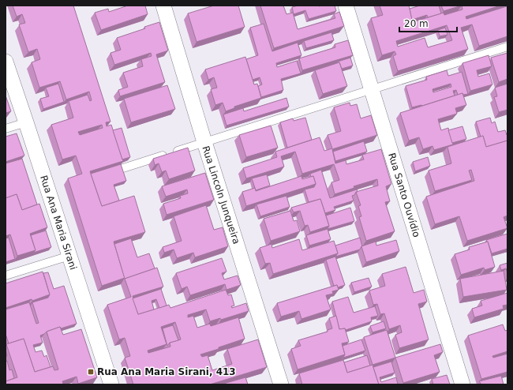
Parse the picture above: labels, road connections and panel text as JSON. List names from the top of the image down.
{
  "streets": {
    "street": ["Rua Lincoln Junqueira", "Rua Santo Ouvídio", "Rua Ana Maria Sirani"]
  },
  "places": {
    "transit": ["Rua Ana Maria Sirani, 413"]
  },
  "scale_bar": "20 m"
}
